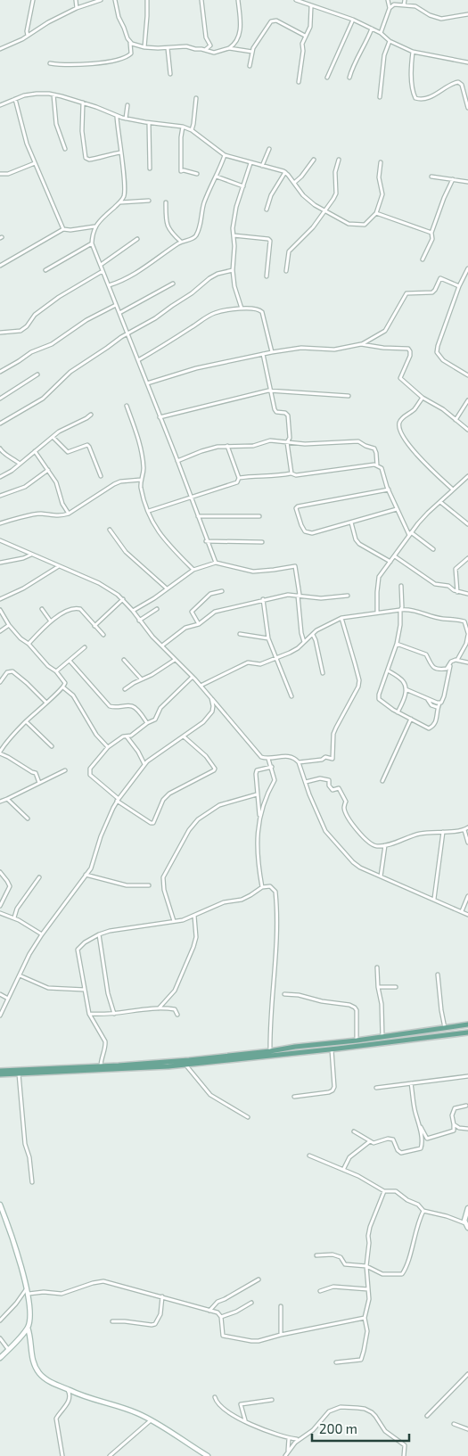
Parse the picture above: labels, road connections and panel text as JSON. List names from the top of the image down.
{
  "scale_bar": "200 m"
}
